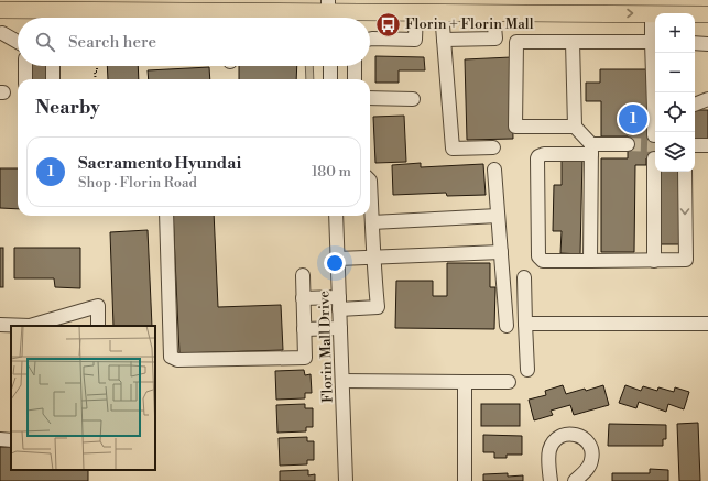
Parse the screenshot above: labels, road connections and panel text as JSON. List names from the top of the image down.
{
  "streets": {
    "street": ["Florin Mall Drive"]
  },
  "places": {
    "bus stop": ["Florin + Florin Mall"]
  },
  "page": {
    "map_buttons": ["+", "−"],
    "search": "Search here",
    "heading": "Nearby",
    "pins": "1",
    "list": [
      {
        "mark": "1",
        "name": "Sacramento Hyundai",
        "note": "Shop · Florin Road",
        "value": "180 m"
      }
    ]
  }
}
